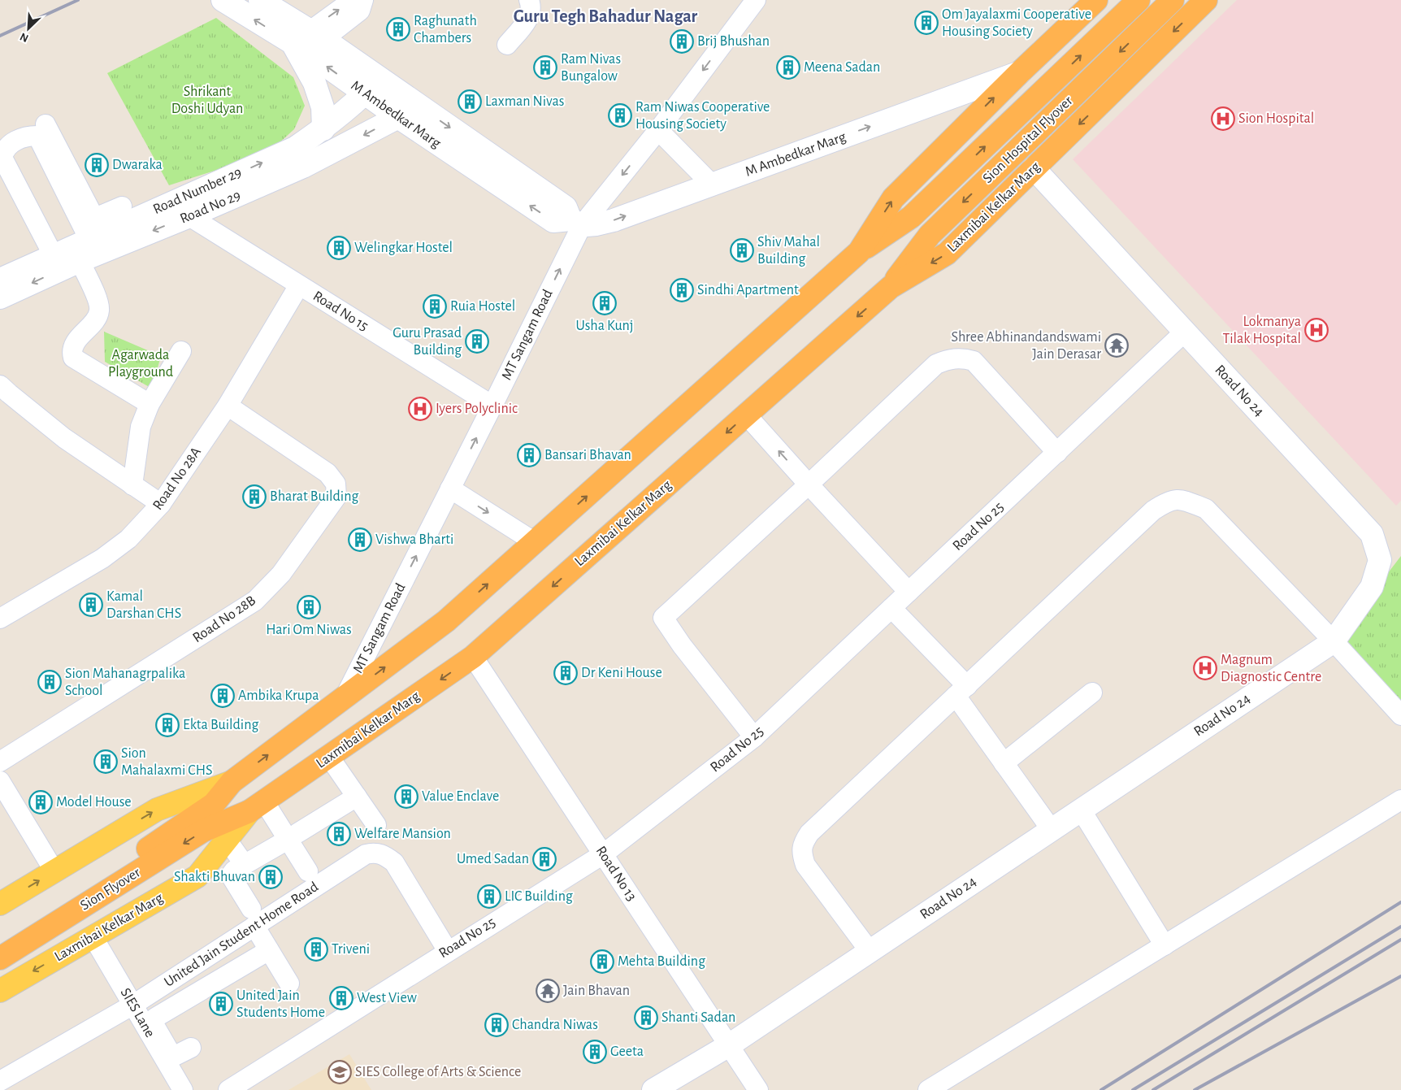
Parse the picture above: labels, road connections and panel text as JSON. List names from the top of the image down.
{
  "streets": {
    "highway": ["Sion Hospital Flyover", "Laxmibai Kelkar Marg", "Sion Flyover"],
    "main road": [
      "M Ambedkar Marg",
      "Road Number 29",
      "Road No 29",
      "Road No 24"
    ],
    "street": [
      "Road No 15",
      "MT Sangam Road",
      "Road No 28A",
      "Road No 25",
      "Road No 28B",
      "Road No 13",
      "United Jain Student Home Road",
      "SIES Lane"
    ]
  },
  "crossings": [
    ["M Ambedkar Marg", "Road Number 29"],
    ["M Ambedkar Marg", "Road No 29"],
    ["M Ambedkar Marg", "MT Sangam Road"],
    ["Sion Hospital Flyover", "Laxmibai Kelkar Marg"],
    ["Road Number 29", "Road No 29"],
    ["Road Number 29", "Road No 15"],
    ["Road No 29", "Road No 15"],
    ["Laxmibai Kelkar Marg", "Road No 24"],
    ["Laxmibai Kelkar Marg", "Road No 13"],
    ["Laxmibai Kelkar Marg", "Sion Flyover"],
    ["Laxmibai Kelkar Marg", "SIES Lane"],
    ["Road No 15", "MT Sangam Road"],
    ["Road No 15", "Road No 28A"],
    ["Road No 24", "Road No 25"],
    ["Road No 24", "Road No 13"],
    ["Road No 28A", "Road No 28B"],
    ["Road No 25", "Road No 13"],
    ["Road No 25", "United Jain Student Home Road"],
    ["United Jain Student Home Road", "SIES Lane"]
  ],
  "one_way": ["Road Number 29", "Road No 29"],
  "districts": ["Guru Tegh Bahadur Nagar"],
  "parks": ["Shrikant Doshi Udyan", "Agarwada Playground"],
  "places": {
    "building": [
      "Om Jayalaxmi Cooperative Housing Society",
      "Raghunath Chambers",
      "Brij Bhushan",
      "Ram Nivas Bungalow",
      "Meena Sadan",
      "Laxman Nivas",
      "Ram Niwas Cooperative Housing Society",
      "Dwaraka",
      "Welingkar Hostel",
      "Shiv Mahal Building",
      "Sindhi Apartment",
      "Usha Kunj",
      "Ruia Hostel",
      "Guru Prasad Building",
      "Bansari Bhavan",
      "Bharat Building",
      "Vishwa Bharti",
      "Kamal Darshan CHS",
      "Hari Om Niwas",
      "Dr Keni House",
      "Sion Mahanagrpalika School",
      "Ambika Krupa",
      "Ekta Building",
      "Sion Mahalaxmi CHS",
      "Value Enclave",
      "Model House",
      "Welfare Mansion",
      "Umed Sadan",
      "Shakti Bhuvan",
      "LIC Building",
      "Triveni",
      "Mehta Building",
      "West View",
      "United Jain Students Home",
      "Shanti Sadan",
      "Chandra Niwas",
      "Geeta"
    ],
    "hospital": [
      "Sion Hospital",
      "Lokmanya Tilak Hospital",
      "Iyers Polyclinic",
      "Magnum Diagnostic Centre"
    ],
    "temple": ["Shree Abhinandandswami Jain Derasar", "Jain Bhavan"],
    "school or university": ["SIES College of Arts & Science"]
  },
  "north": "bottom left"
}
